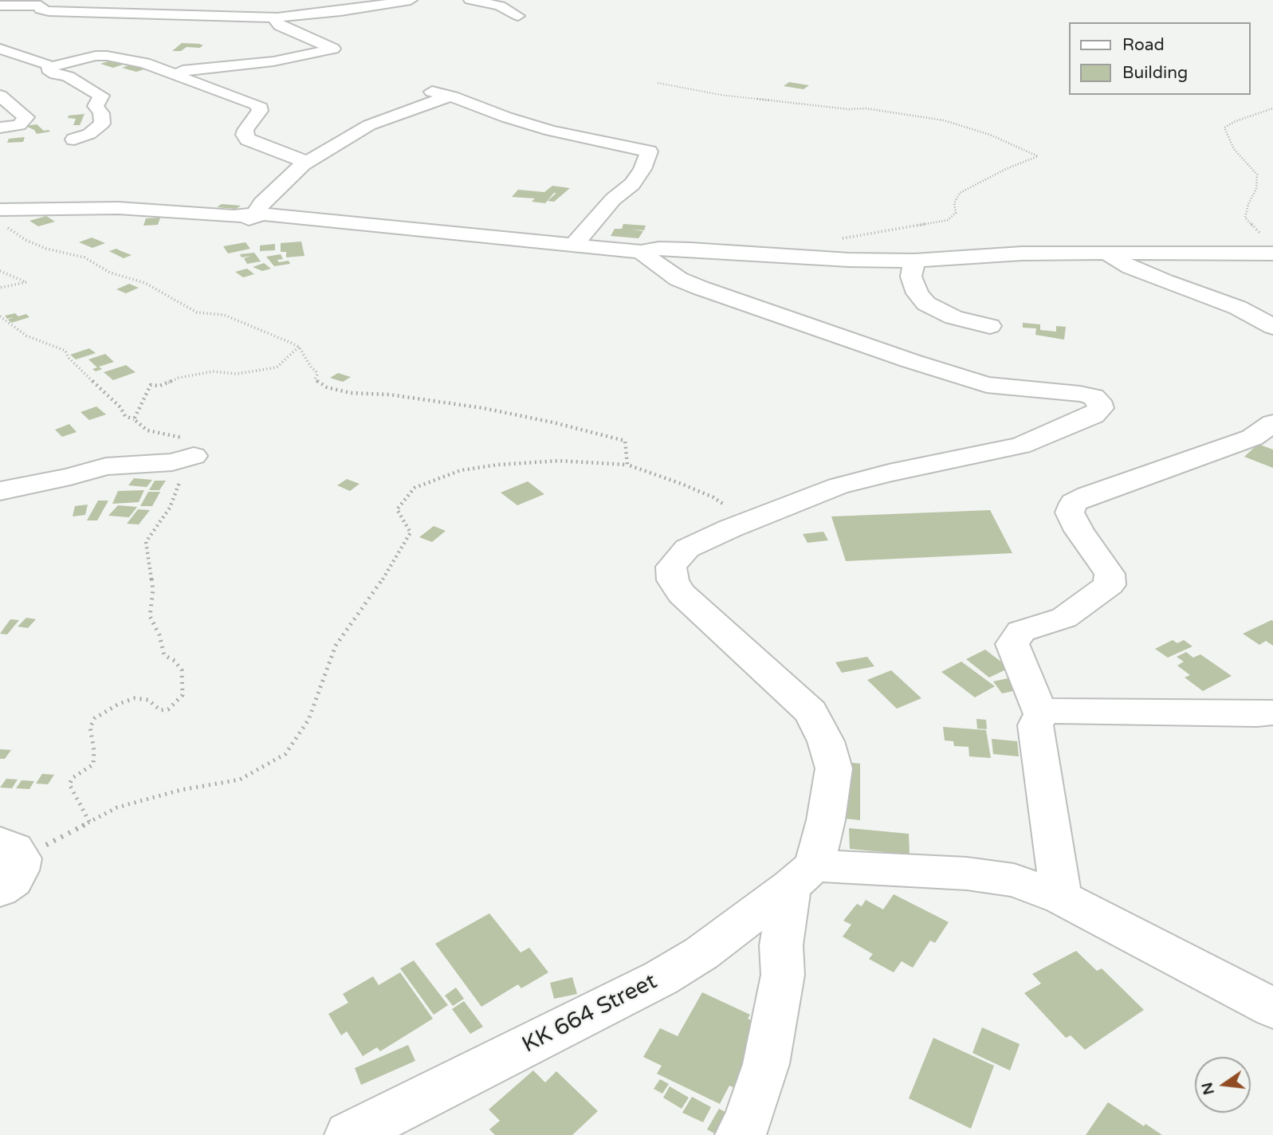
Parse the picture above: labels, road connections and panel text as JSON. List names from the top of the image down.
{
  "streets": {
    "street": ["KK 664 Street"]
  },
  "legend": ["Road", "Building"],
  "north": "left"
}
